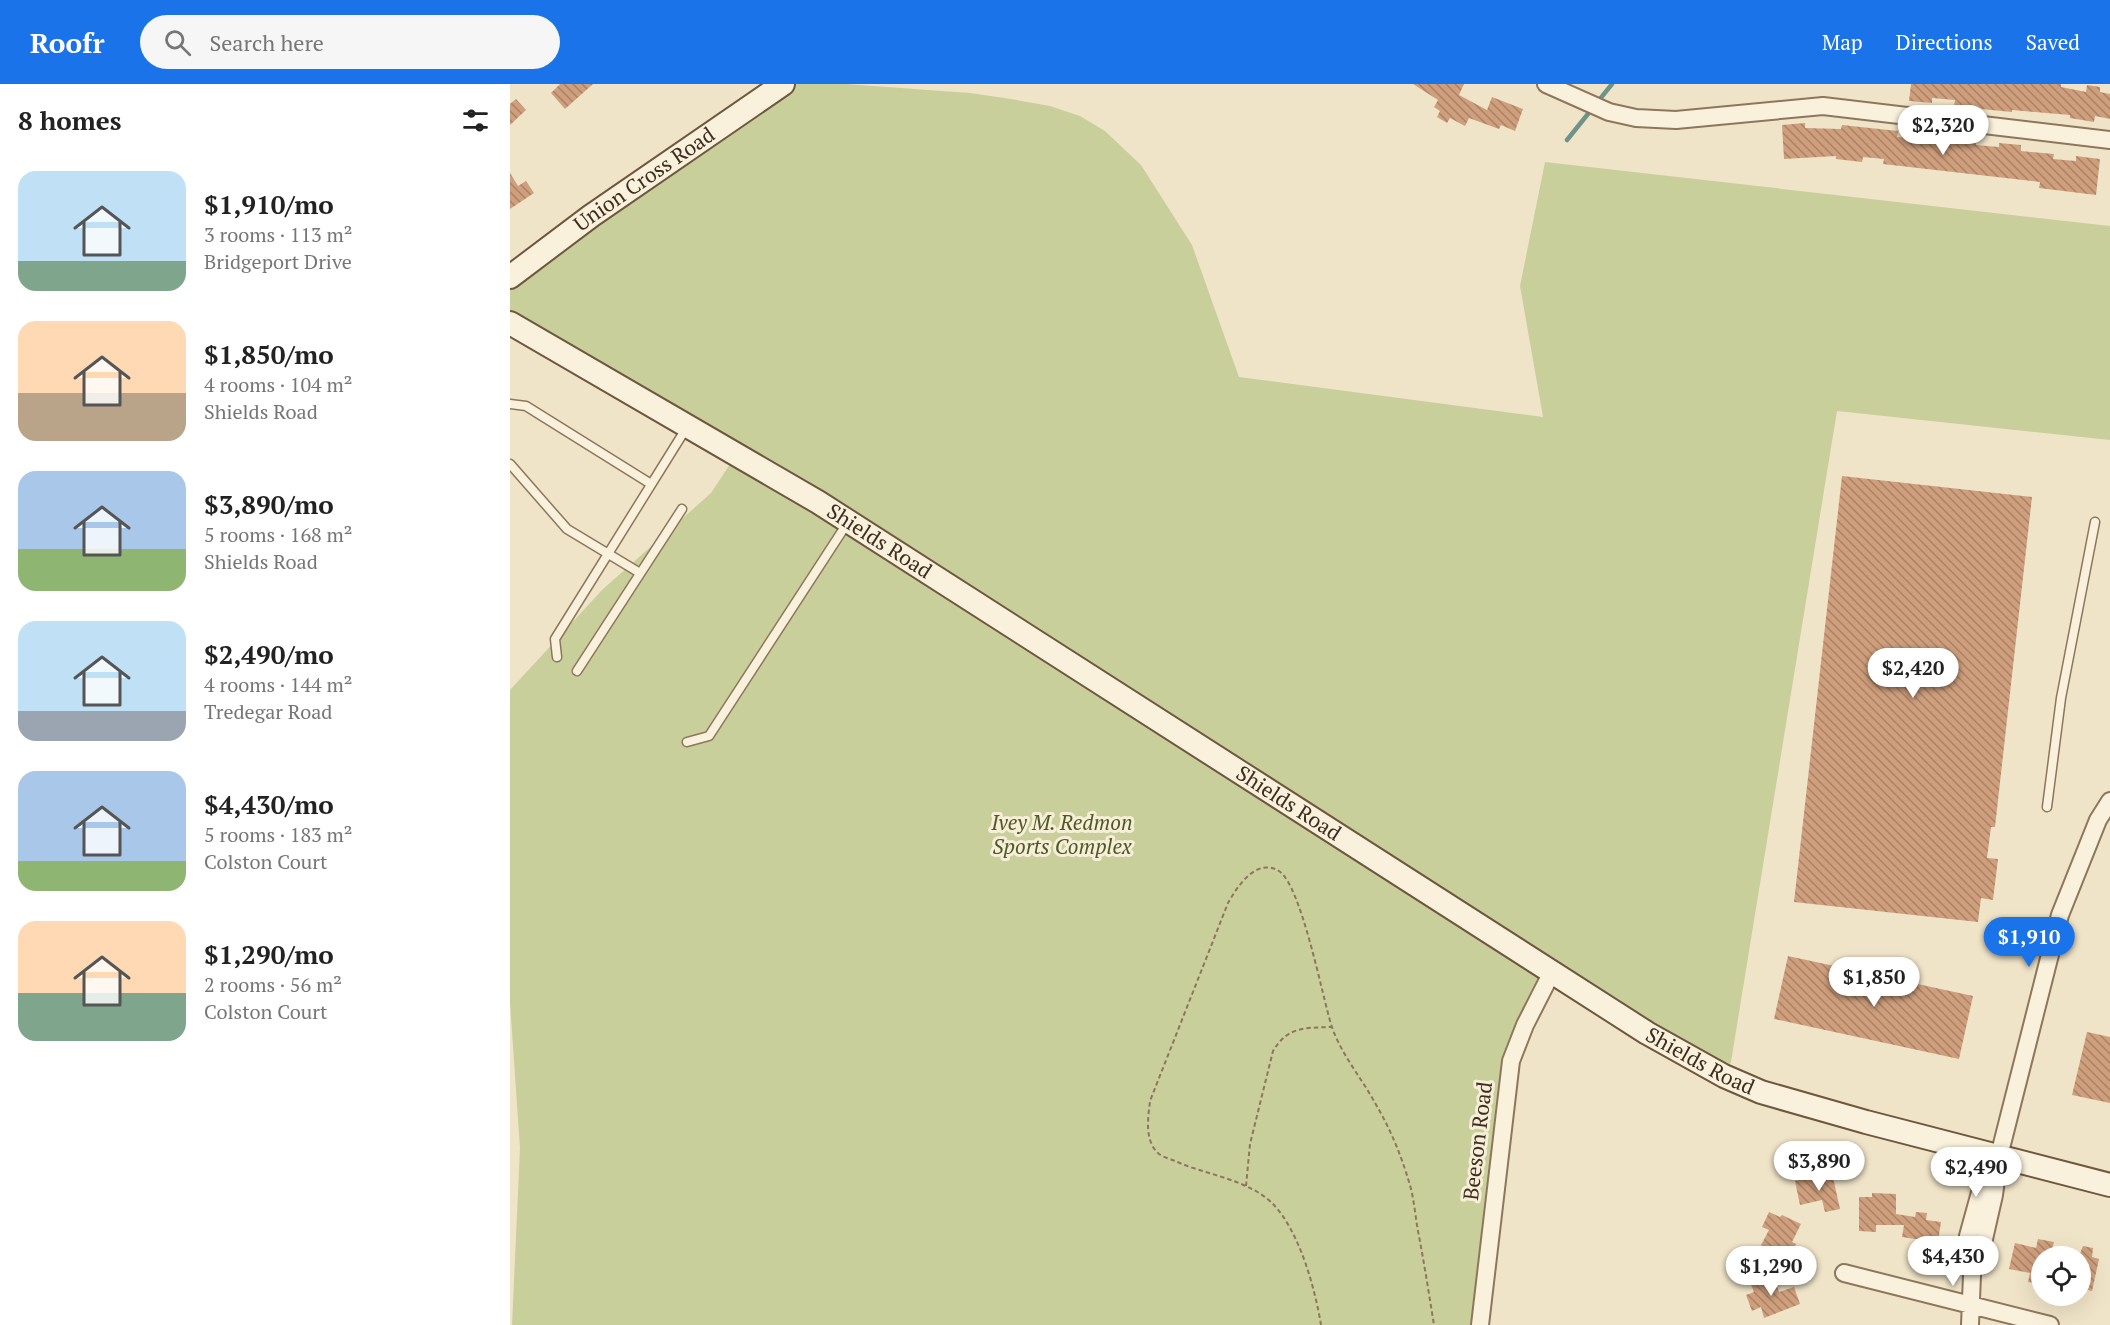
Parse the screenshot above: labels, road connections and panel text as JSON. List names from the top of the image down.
{
  "streets": {
    "street": ["Union Cross Road", "Shields Road", "Beeson Road"]
  },
  "crossings": [
    ["Shields Road", "Beeson Road"]
  ],
  "parks": ["Ivey M. Redmon Sports Complex"],
  "page": {
    "header": "Roofr",
    "search": "Search here",
    "nav": ["Map", "Directions", "Saved"],
    "heading": "8 homes",
    "price": [
      "$2,320",
      "$2,420",
      "$1,910",
      "$1,850",
      "$3,890",
      "$2,490",
      "$4,430",
      "$1,290"
    ],
    "list": [
      {
        "name": "$1,910/mo",
        "note": "3 rooms · 113 m² · Bridgeport Drive"
      },
      {
        "name": "$1,850/mo",
        "note": "4 rooms · 104 m² · Shields Road"
      },
      {
        "name": "$3,890/mo",
        "note": "5 rooms · 168 m² · Shields Road"
      },
      {
        "name": "$2,490/mo",
        "note": "4 rooms · 144 m² · Tredegar Road"
      },
      {
        "name": "$4,430/mo",
        "note": "5 rooms · 183 m² · Colston Court"
      },
      {
        "name": "$1,290/mo",
        "note": "2 rooms · 56 m² · Colston Court"
      }
    ]
  }
}
